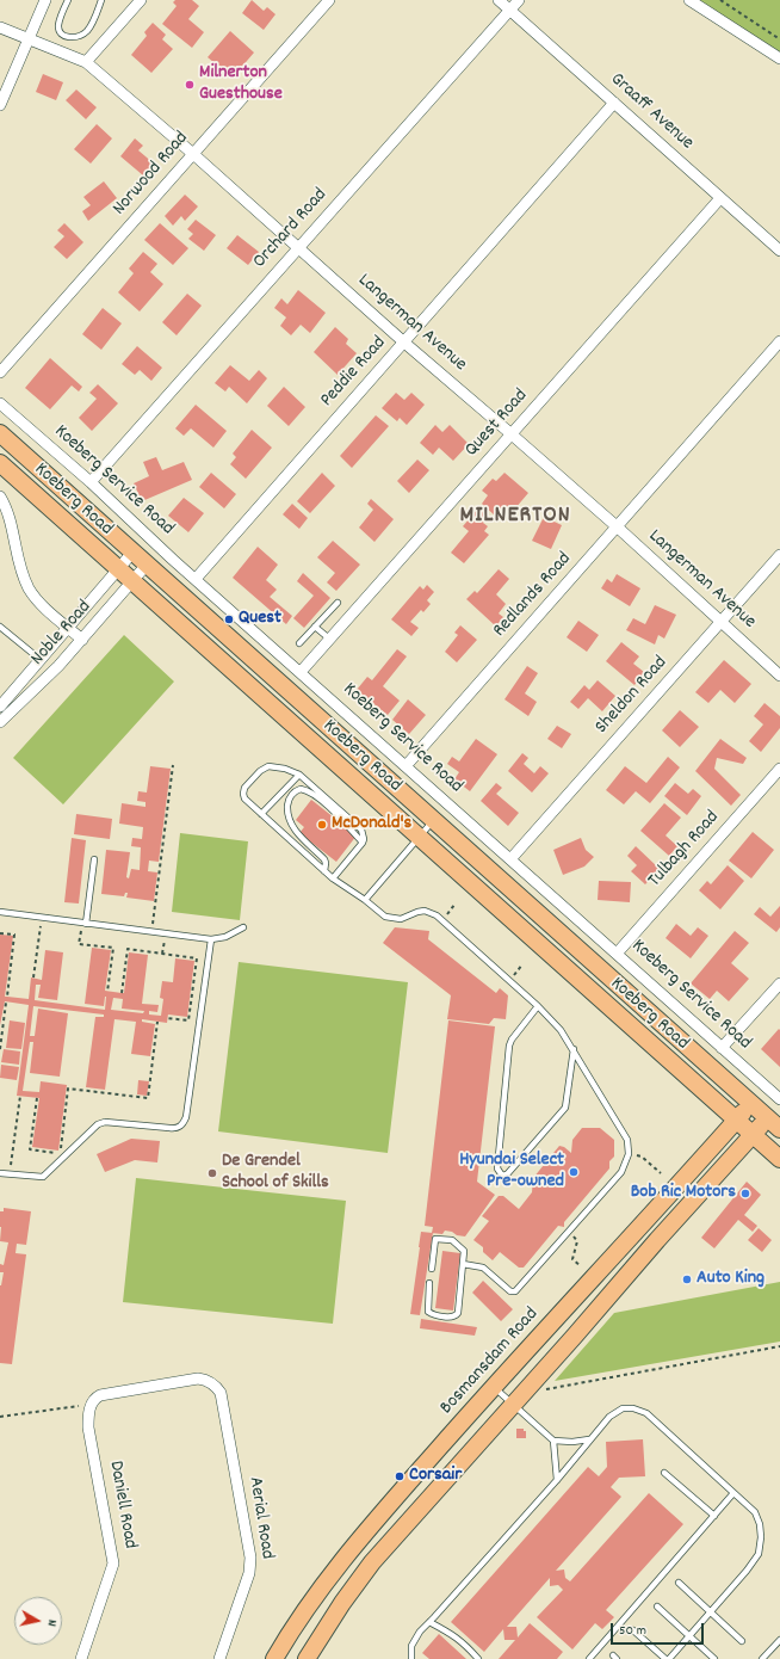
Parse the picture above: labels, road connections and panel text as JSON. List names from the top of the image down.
{
  "streets": {
    "main road": ["Koeberg Road", "Bosmansdam Road"],
    "street": [
      "Graaff Avenue",
      "Norwood Road",
      "Orchard Road",
      "Langerman Avenue",
      "Peddie Road",
      "Quest Road",
      "Koeberg Service Road",
      "Redlands Road",
      "Noble Road",
      "Sheldon Road",
      "Tulbagh Road",
      "Daniell Road",
      "Aerial Road"
    ]
  },
  "crossings": [
    ["Graaff Avenue", "Orchard Road"],
    ["Graaff Avenue", "Peddie Road"],
    ["Graaff Avenue", "Quest Road"],
    ["Norwood Road", "Langerman Avenue"],
    ["Orchard Road", "Langerman Avenue"],
    ["Orchard Road", "Koeberg Service Road"],
    ["Langerman Avenue", "Peddie Road"],
    ["Langerman Avenue", "Quest Road"],
    ["Langerman Avenue", "Redlands Road"],
    ["Langerman Avenue", "Sheldon Road"],
    ["Peddie Road", "Koeberg Service Road"],
    ["Quest Road", "Koeberg Service Road"],
    ["Koeberg Service Road", "Redlands Road"],
    ["Koeberg Service Road", "Sheldon Road"],
    ["Koeberg Service Road", "Tulbagh Road"],
    ["Koeberg Road", "Noble Road"],
    ["Koeberg Road", "Bosmansdam Road"],
    ["Daniell Road", "Aerial Road"]
  ],
  "districts": ["MILNERTON"],
  "places": [
    "Milnerton Guesthouse",
    "Quest",
    "McDonald's",
    "Hyundai Select Pre-owned",
    "De Grendel School of Skills",
    "Bob Ric Motors",
    "Auto King",
    "Corsair"
  ],
  "scale_bar": "50 m",
  "north": "right"
}
